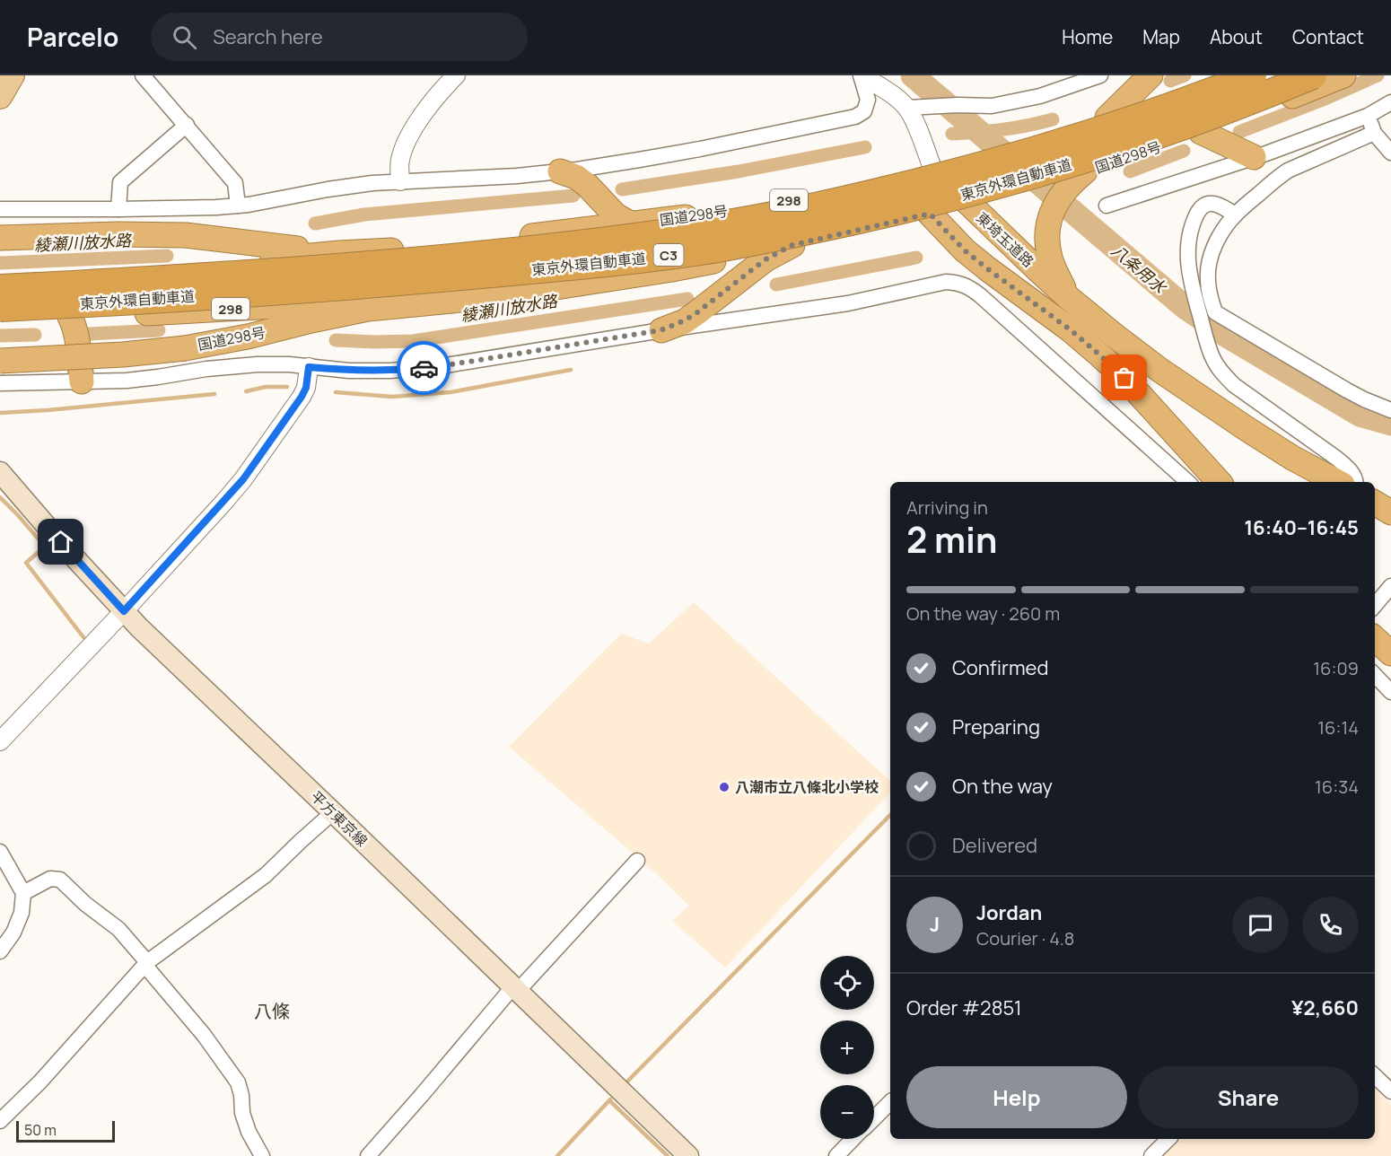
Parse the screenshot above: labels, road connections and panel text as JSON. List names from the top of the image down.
{
  "streets": {
    "highway": [
      "国道298号",
      "東京外環自動車道",
      "298",
      "東埼玉道路",
      "C3"
    ],
    "main road": ["平方東京線"]
  },
  "crossings": [
    ["国道298号", "東埼玉道路"]
  ],
  "districts": ["八條"],
  "water": ["綾瀬川放水路", "八条用水"],
  "places": ["八潮市立八條北小学校"],
  "scale_bar": "50 m",
  "page": {
    "header": "Parcelo",
    "search": "Search here",
    "nav": [
      "Home",
      "Map",
      "About",
      "Contact"
    ],
    "heading": ["2 min", "Arriving in", "16:40–16:45"],
    "panel": [
      "Jordan",
      "Courier · 4.8",
      "Order #2851",
      "¥2,660"
    ],
    "bar": "On the way · 260 m",
    "list": [
      ["Confirmed", "16:09"],
      ["Preparing", "16:14"],
      ["On the way", "16:34"],
      "Delivered"
    ],
    "round": "J",
    "map_buttons": ["+", "−"],
    "buttons": ["Help", "Share"],
    "scale": "50 m"
  }
}
